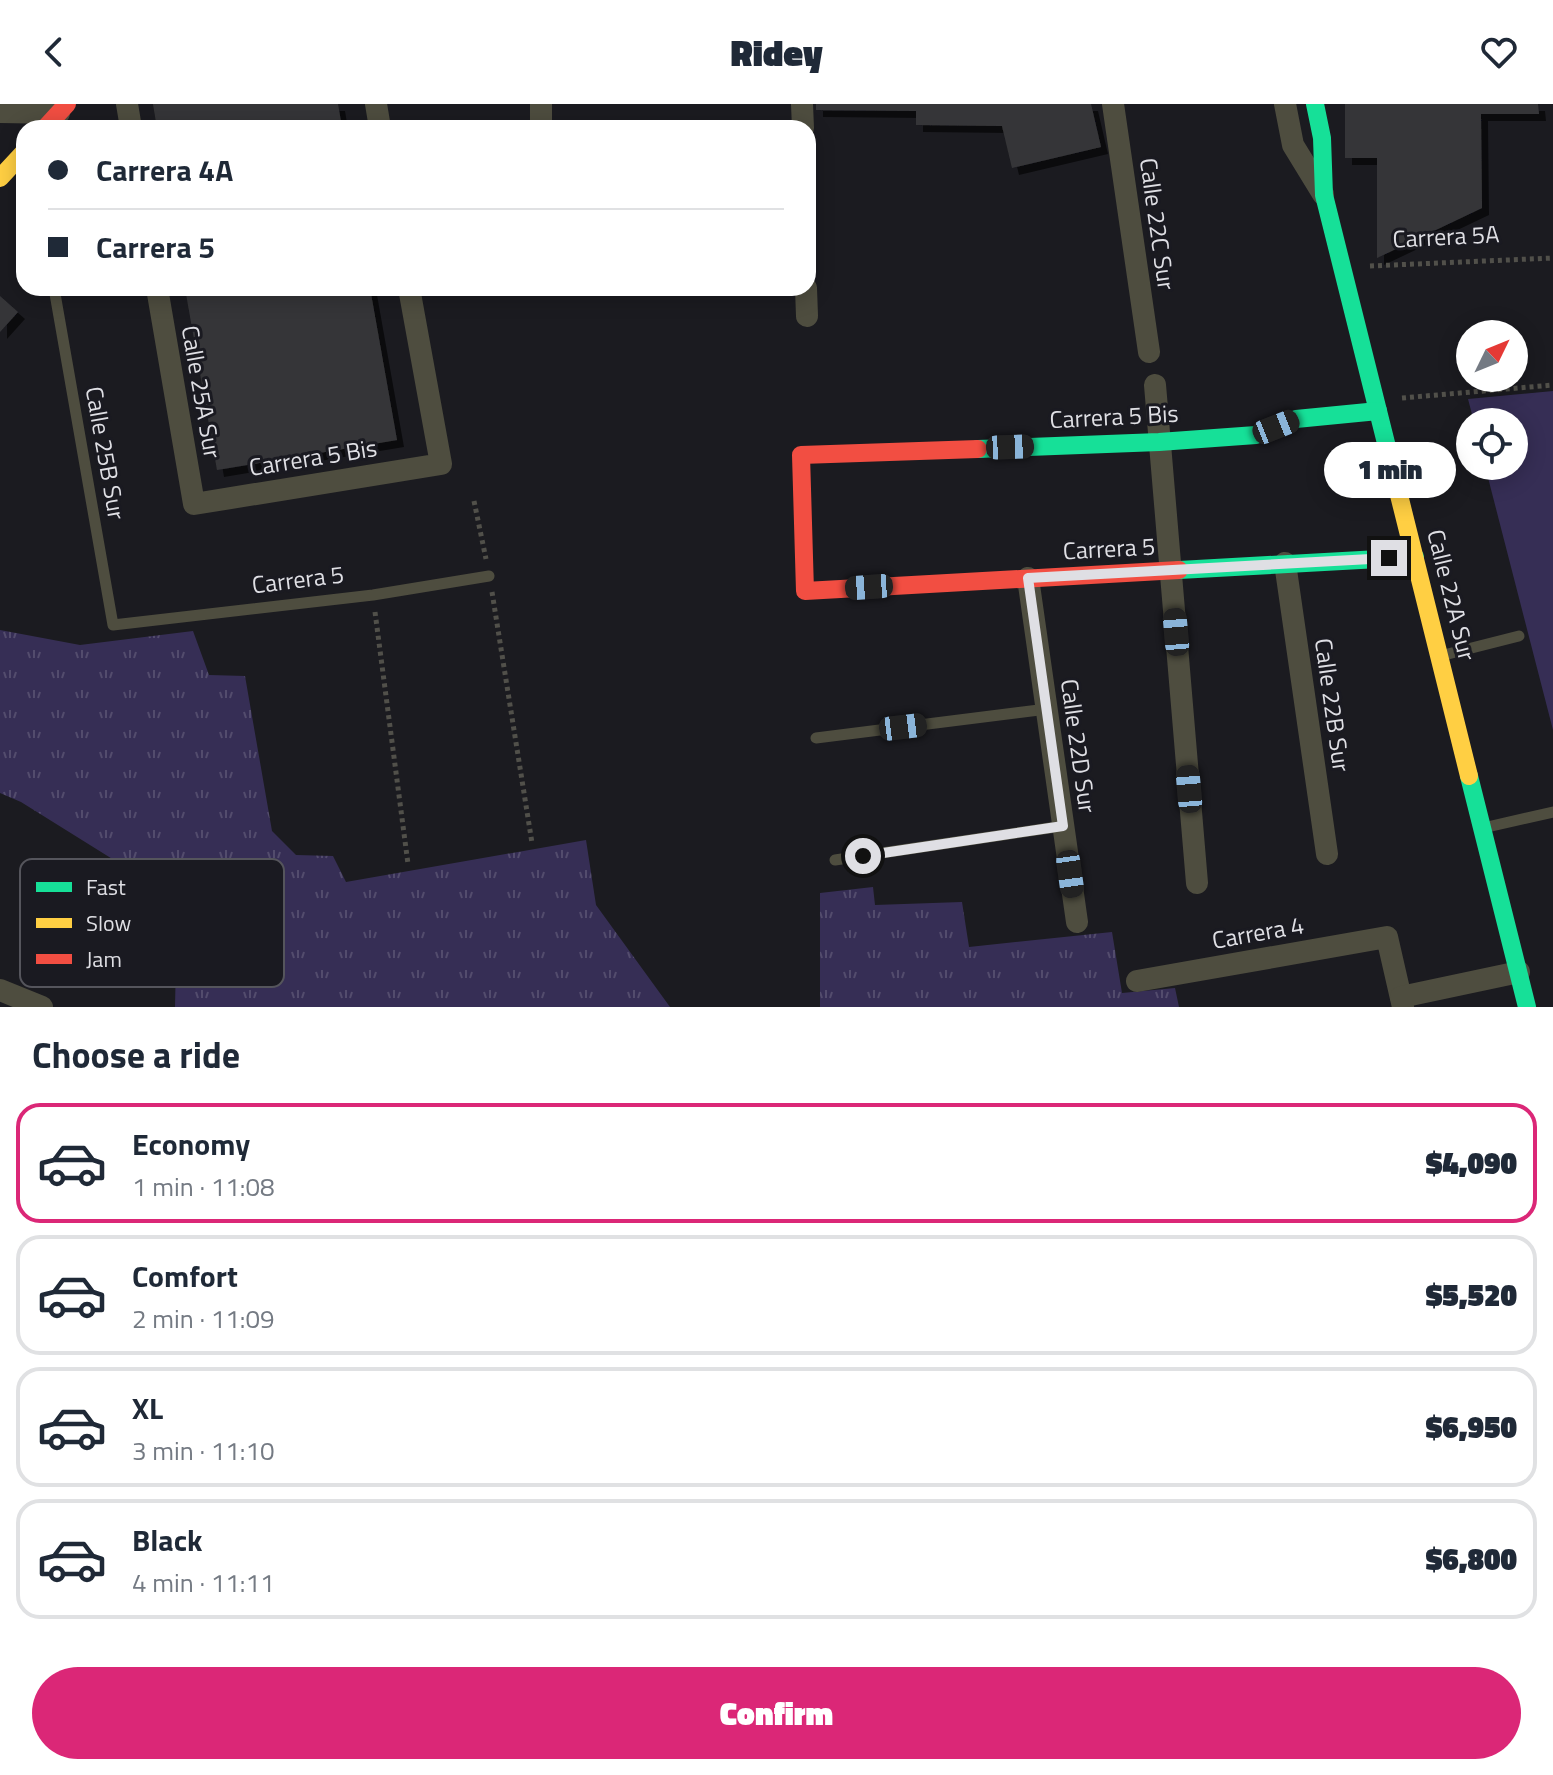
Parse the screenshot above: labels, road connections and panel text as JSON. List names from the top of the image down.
{
  "streets": {
    "street": [
      "Calle 22C Sur",
      "Calle 25A Sur",
      "Carrera 5 Bis",
      "Carrera 5",
      "Calle 22A Sur",
      "Calle 22B Sur",
      "Calle 22D Sur",
      "Carrera 4"
    ],
    "lane": ["Calle 25B Sur"],
    "path": ["Carrera 5A"]
  },
  "crossings": [
    ["Carrera 5A", "Calle 22A Sur"],
    ["Calle 25A Sur", "Carrera 5 Bis"],
    ["Carrera 5 Bis", "Carrera 5"],
    ["Carrera 5 Bis", "Calle 22A Sur"],
    ["Calle 25B Sur", "Carrera 5"],
    ["Carrera 5", "Calle 22A Sur"],
    ["Carrera 5", "Calle 22B Sur"],
    ["Carrera 5", "Calle 22D Sur"]
  ],
  "legend": ["Fast", "Slow", "Jam"],
  "north": "top right",
  "page": {
    "header": "Ridey",
    "banner": ["Carrera 4A", "Carrera 5"],
    "bubble": "1 min",
    "heading": "Choose a ride",
    "list": [
      {
        "name": "Economy",
        "note": "1 min · 11:08",
        "value": "$4,090"
      },
      {
        "name": "Comfort",
        "note": "2 min · 11:09",
        "value": "$5,520"
      },
      {
        "name": "XL",
        "note": "3 min · 11:10",
        "value": "$6,950"
      },
      {
        "name": "Black",
        "note": "4 min · 11:11",
        "value": "$6,800"
      }
    ],
    "buttons": "Confirm"
  }
}
